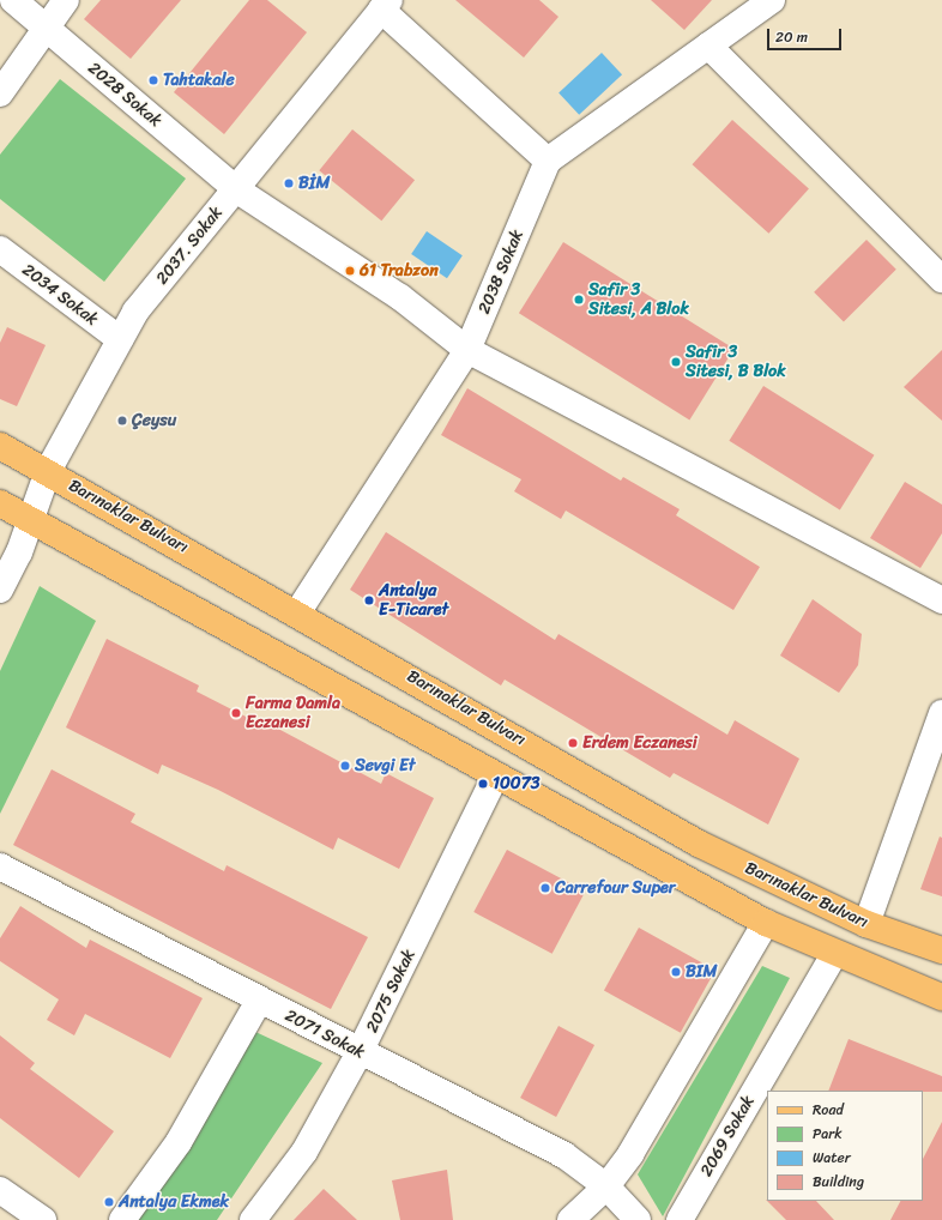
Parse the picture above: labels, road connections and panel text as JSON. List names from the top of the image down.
{
  "streets": {
    "main road": ["Barınaklar Bulvarı"],
    "street": [
      "2028 Sokak",
      "2037. Sokak",
      "2038 Sokak",
      "2034 Sokak",
      "2075 Sokak",
      "2071 Sokak",
      "2069 Sokak"
    ]
  },
  "crossings": [
    ["2028 Sokak", "2037. Sokak"],
    ["2028 Sokak", "2038 Sokak"],
    ["2037. Sokak", "2034 Sokak"],
    ["2037. Sokak", "Barınaklar Bulvarı"],
    ["2038 Sokak", "Barınaklar Bulvarı"],
    ["2075 Sokak", "2071 Sokak"]
  ],
  "places": [
    "Tahtakale",
    "BİM",
    "61 Trabzon",
    "Safir 3 Sitesi, A Blok",
    "Safir 3 Sitesi, B Blok",
    "Çeysu",
    "Antalya E-Ticaret",
    "Farma Damla Eczanesi",
    "Erdem Eczanesi",
    "Sevgi Et",
    "10073",
    "Carrefour Super",
    "BIM",
    "Antalya Ekmek"
  ],
  "legend": [
    "Road",
    "Park",
    "Water",
    "Building"
  ],
  "scale_bar": "20 m"
}
